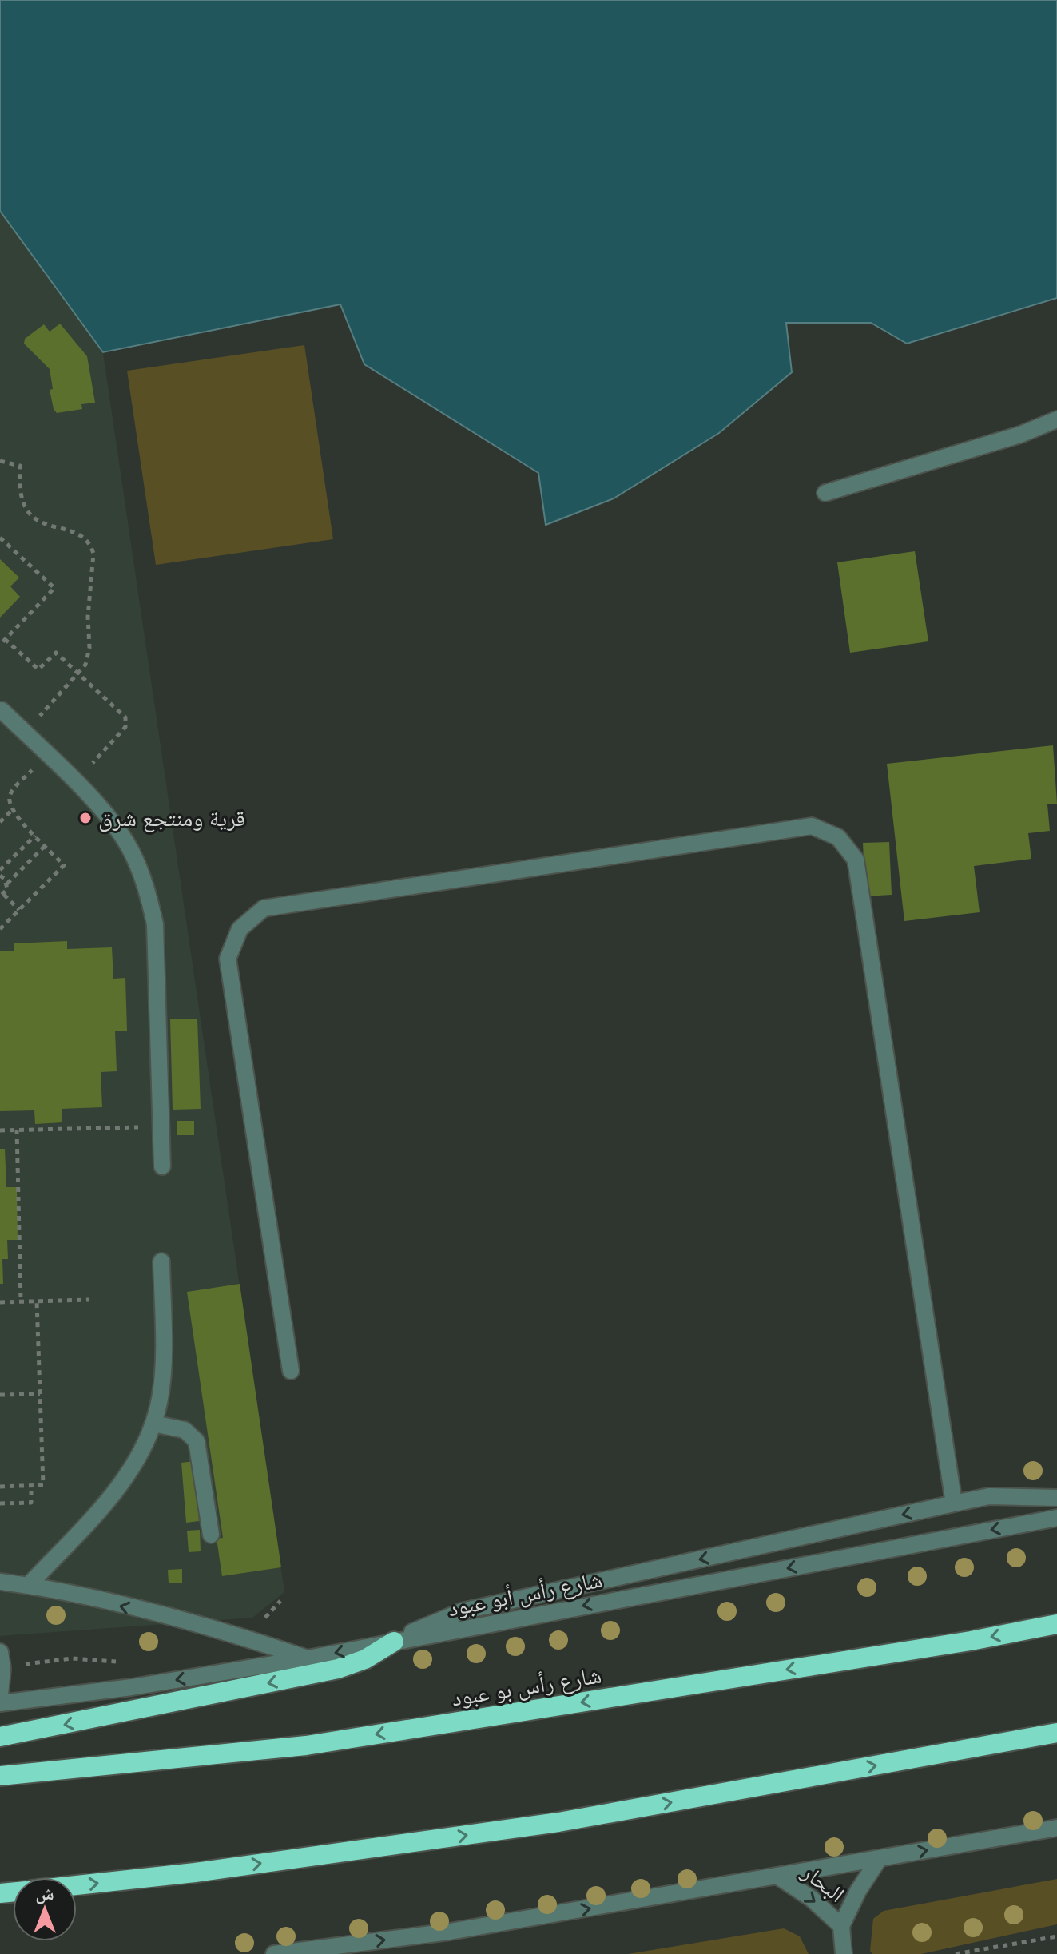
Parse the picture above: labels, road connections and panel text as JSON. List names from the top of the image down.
{
  "streets": {
    "highway": ["شارع رأس بو عبود"],
    "street": ["شارع رأس أبو عبود", "البحار"]
  },
  "one_way": ["البحار"],
  "places": ["قرية ومنتجع شرق"],
  "north": "top"
}
